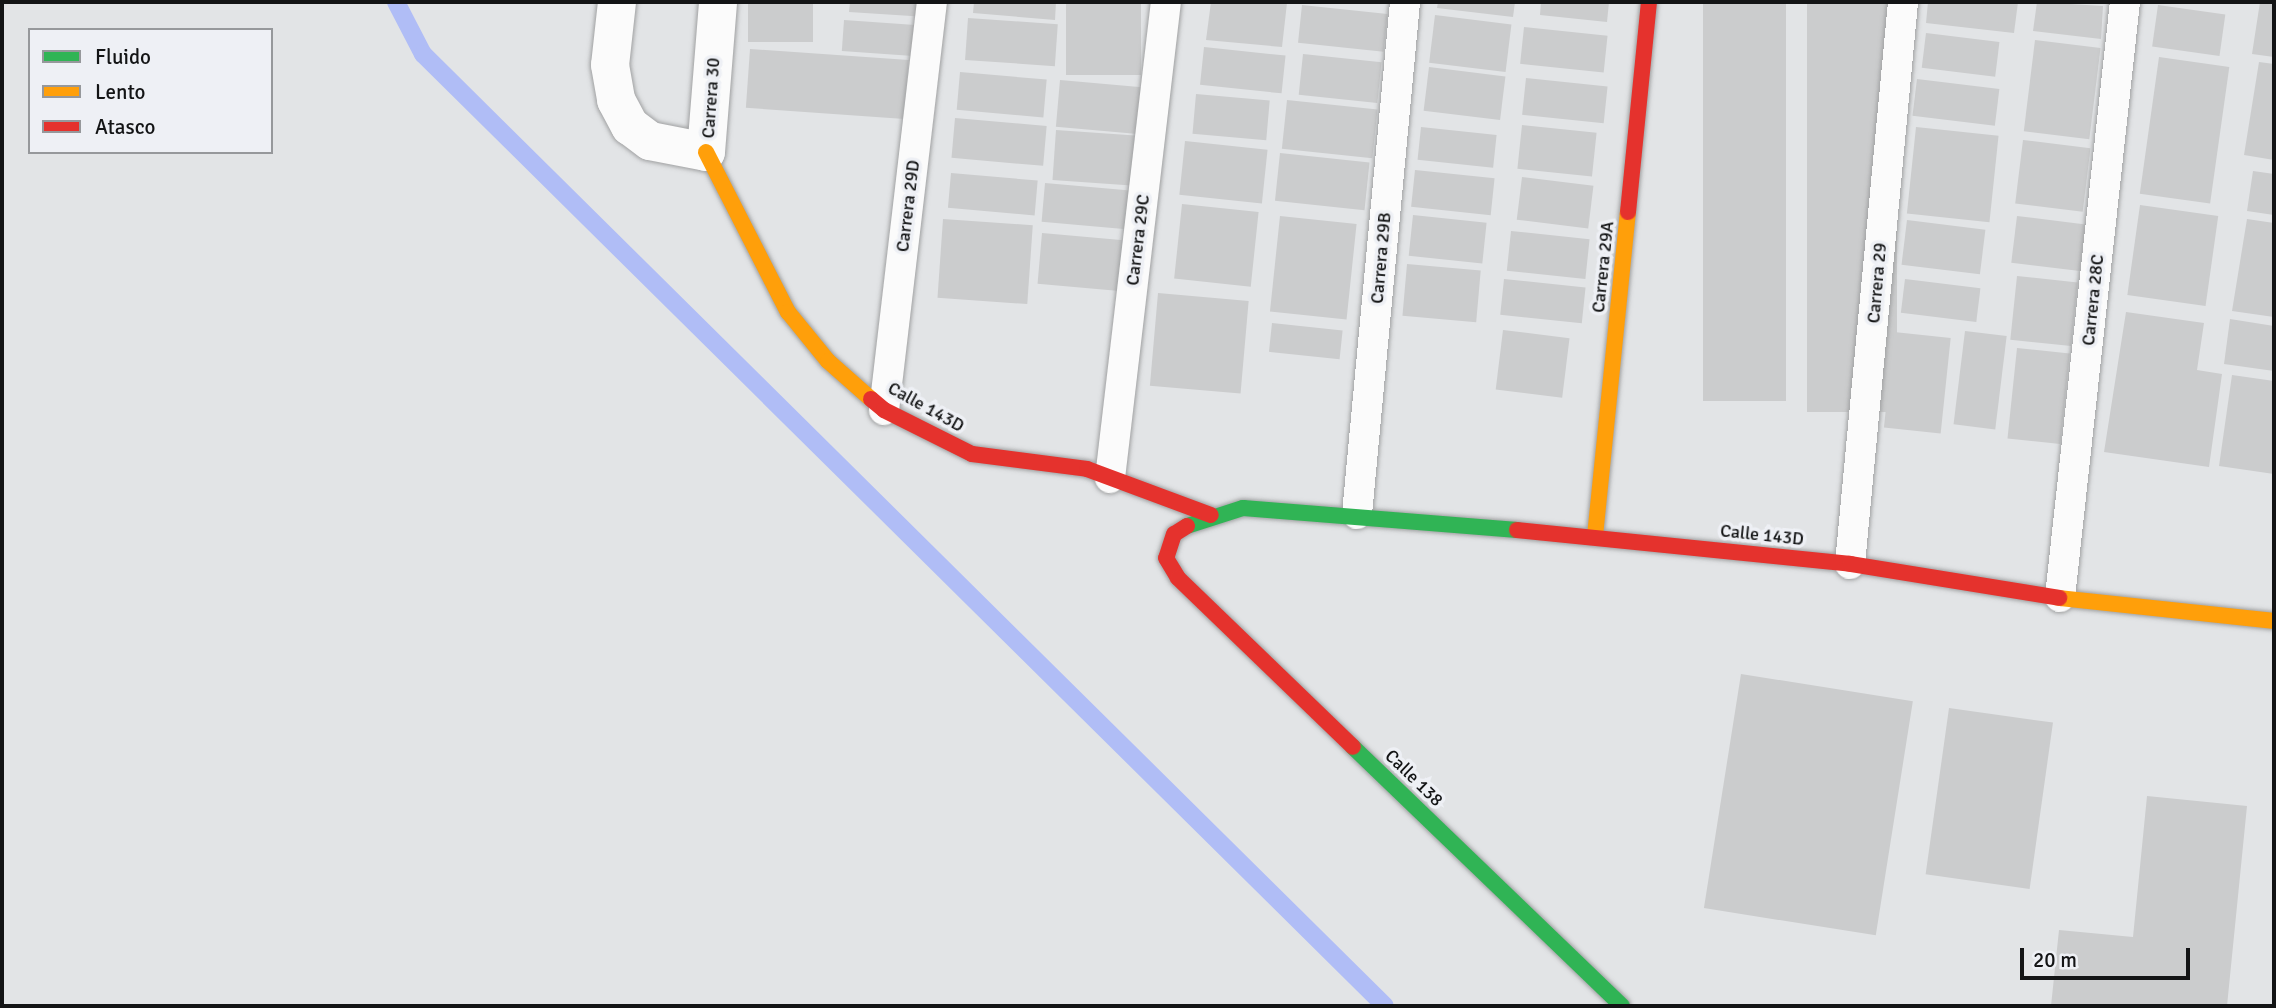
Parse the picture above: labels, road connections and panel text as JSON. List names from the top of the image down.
{
  "streets": {
    "street": [
      "Carrera 30",
      "Carrera 29A",
      "Calle 143D",
      "Calle 138"
    ],
    "lane": [
      "Carrera 29D",
      "Carrera 29C",
      "Carrera 29B",
      "Carrera 29",
      "Carrera 28C"
    ]
  },
  "crossings": [
    ["Carrera 30", "Calle 143D"],
    ["Carrera 29D", "Calle 143D"],
    ["Carrera 29C", "Calle 143D"],
    ["Carrera 29B", "Calle 143D"],
    ["Carrera 29A", "Calle 143D"],
    ["Carrera 29", "Calle 143D"],
    ["Carrera 28C", "Calle 143D"],
    ["Calle 143D", "Calle 138"]
  ],
  "legend": ["Fluido", "Lento", "Atasco"],
  "scale_bar": "20 m"
}
